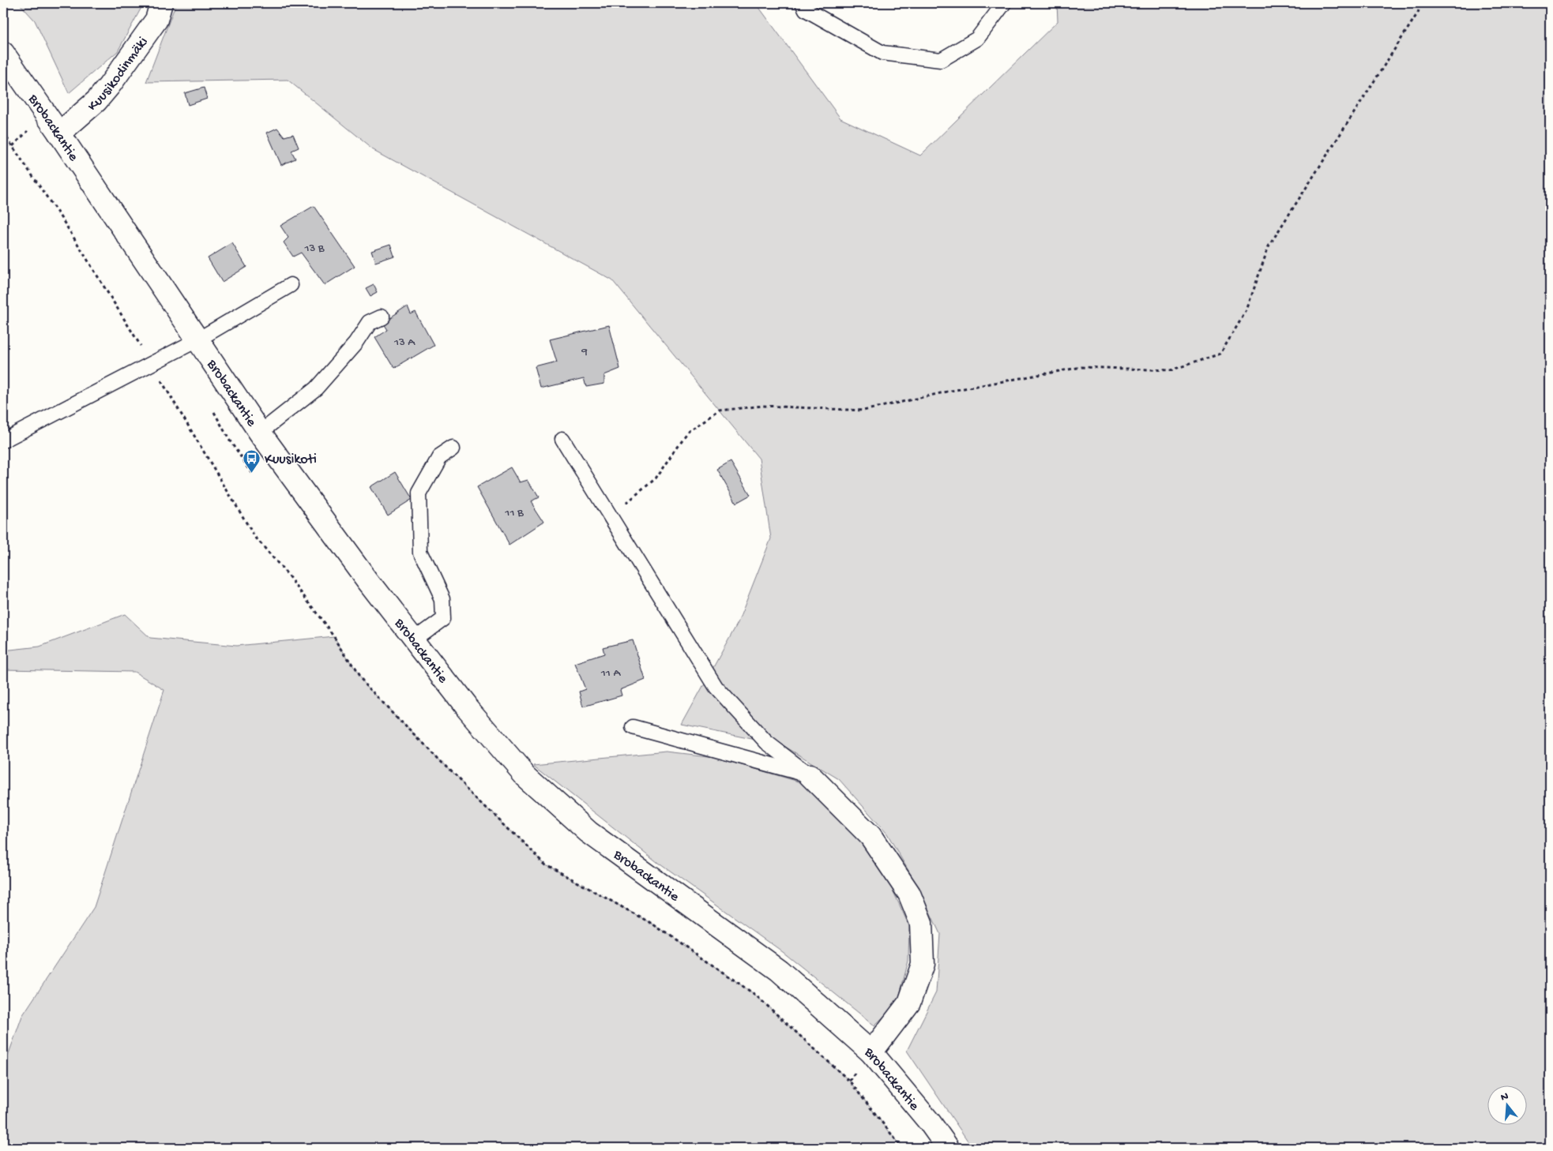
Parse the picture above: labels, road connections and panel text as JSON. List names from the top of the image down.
{
  "streets": {
    "street": ["Kuusikodinmäki", "Brobackantie"]
  },
  "crossings": [
    ["Kuusikodinmäki", "Brobackantie"]
  ],
  "places": {
    "bus stop": ["Kuusikoti"]
  },
  "house_numbers": [
    "13 B",
    "13 A",
    "9",
    "11 B",
    "11 A"
  ],
  "north": "top"
}
